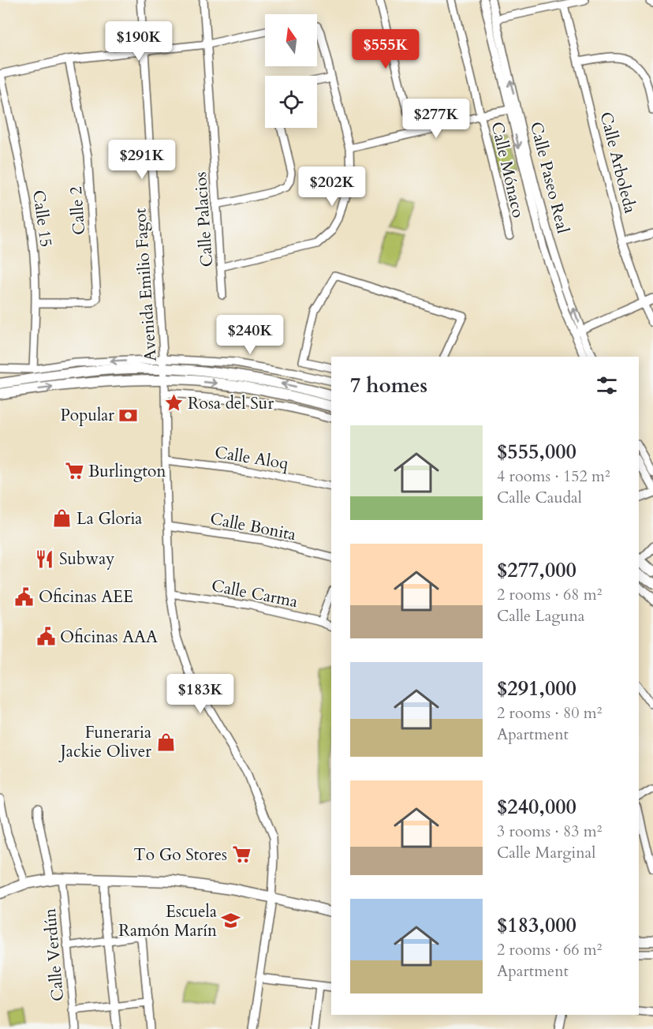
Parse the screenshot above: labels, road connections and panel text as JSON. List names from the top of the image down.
{
  "streets": {
    "street": [
      "Calle Arboleda",
      "Calle Mónaco",
      "Calle Paseo Real",
      "Calle 2",
      "Calle 15",
      "Calle Palacios",
      "Avenida Emilio Fagot",
      "Calle Aloq",
      "Calle Bonita",
      "Calle Carma",
      "Calle Verdún"
    ]
  },
  "crossings": [
    ["Calle 2", "Calle 15"],
    ["Avenida Emilio Fagot", "Calle Aloq"],
    ["Avenida Emilio Fagot", "Calle Bonita"],
    ["Avenida Emilio Fagot", "Calle Carma"]
  ],
  "places": {
    "place": ["Rosa del Sur"],
    "bank": ["Popular"],
    "supermarket": ["Burlington", "To Go Stores"],
    "shop": ["La Gloria", "Funeraria Jackie Oliver"],
    "restaurant": ["Subway"],
    "public building": ["Oficinas AEE", "Oficinas AAA"],
    "school or university": ["Escuela Ramón Marín"]
  },
  "north": "top",
  "page": {
    "price": [
      "$190K",
      "$555K",
      "$277K",
      "$291K",
      "$202K",
      "$240K",
      "$183K"
    ],
    "heading": "7 homes",
    "list": [
      {
        "name": "$555,000",
        "note": "4 rooms · 152 m² · Calle Caudal"
      },
      {
        "name": "$277,000",
        "note": "2 rooms · 68 m² · Calle Laguna"
      },
      {
        "name": "$291,000",
        "note": "2 rooms · 80 m² · Apartment"
      },
      {
        "name": "$240,000",
        "note": "3 rooms · 83 m² · Calle Marginal"
      },
      {
        "name": "$183,000",
        "note": "2 rooms · 66 m² · Apartment"
      }
    ]
  }
}
